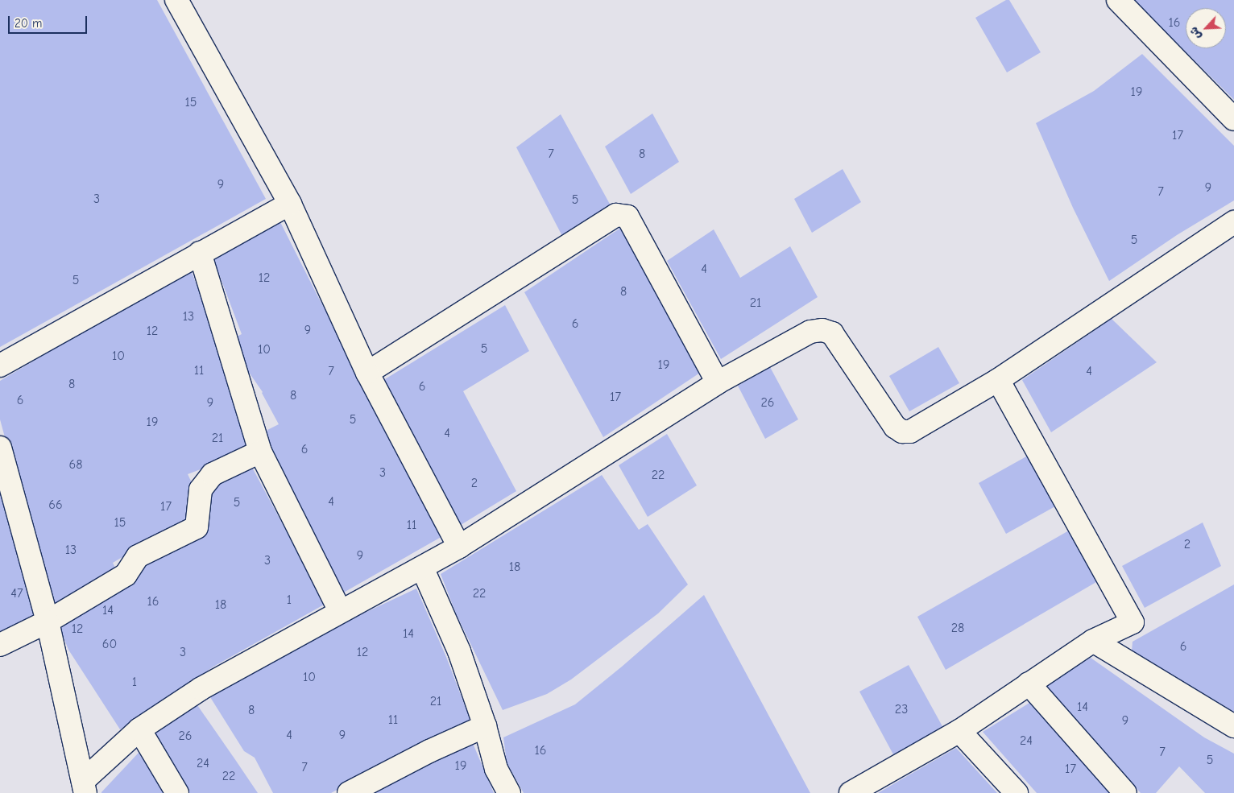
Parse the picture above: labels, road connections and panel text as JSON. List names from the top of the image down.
{
  "house_numbers": [
    "16",
    "19",
    "15",
    "17",
    "7",
    "8",
    "9",
    "9",
    "7",
    "3",
    "5",
    "5",
    "4",
    "12",
    "5",
    "8",
    "21",
    "13",
    "6",
    "9",
    "12",
    "5",
    "10",
    "10",
    "19",
    "11",
    "7",
    "4",
    "8",
    "6",
    "8",
    "17",
    "6",
    "9",
    "26",
    "5",
    "19",
    "4",
    "21",
    "6",
    "68",
    "3",
    "22",
    "2",
    "4",
    "5",
    "66",
    "17",
    "15",
    "11",
    "2",
    "13",
    "9",
    "3",
    "18",
    "47",
    "22",
    "1",
    "16",
    "18",
    "14",
    "28",
    "12",
    "14",
    "60",
    "6",
    "3",
    "12",
    "10",
    "1",
    "21",
    "14",
    "23",
    "8",
    "11",
    "9",
    "4",
    "9",
    "26",
    "24",
    "16",
    "7",
    "5",
    "24",
    "19",
    "7",
    "17",
    "22"
  ],
  "scale_bar": "20 m",
  "north": "bottom left"
}
